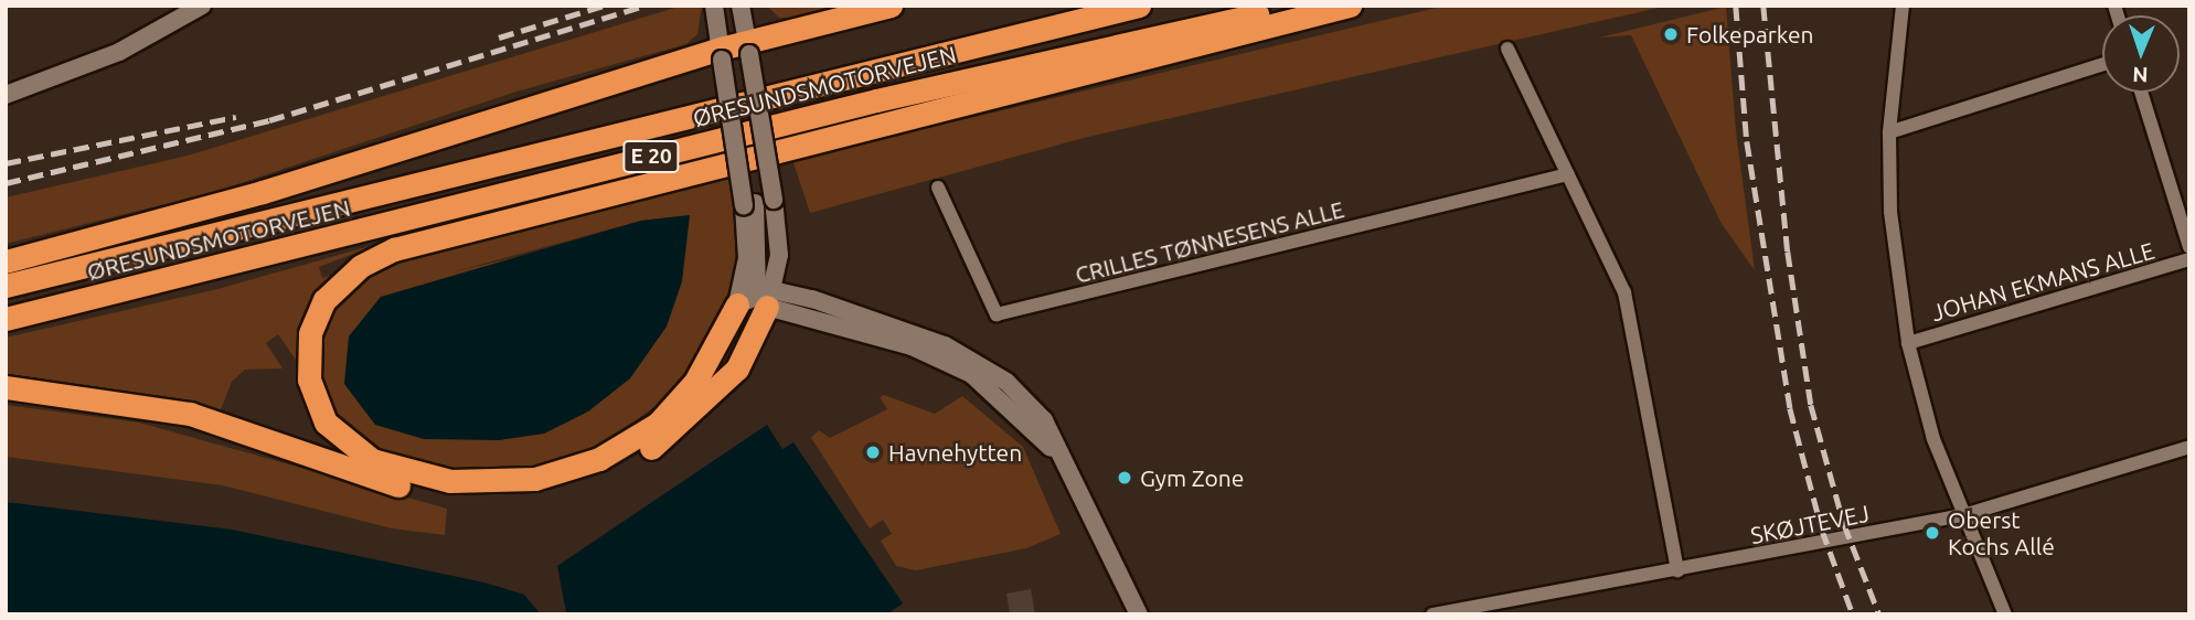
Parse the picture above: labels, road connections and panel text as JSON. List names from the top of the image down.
{
  "streets": {
    "highway": ["ØRESUNDSMOTORVEJEN", "E 20"],
    "street": ["CRILLES TØNNESENS ALLE", "JOHAN EKMANS ALLE", "SKØJTEVEJ"]
  },
  "places": [
    "Folkeparken",
    "Havnehytten",
    "Gym Zone",
    "Oberst Kochs Allé"
  ],
  "north": "bottom"
}
